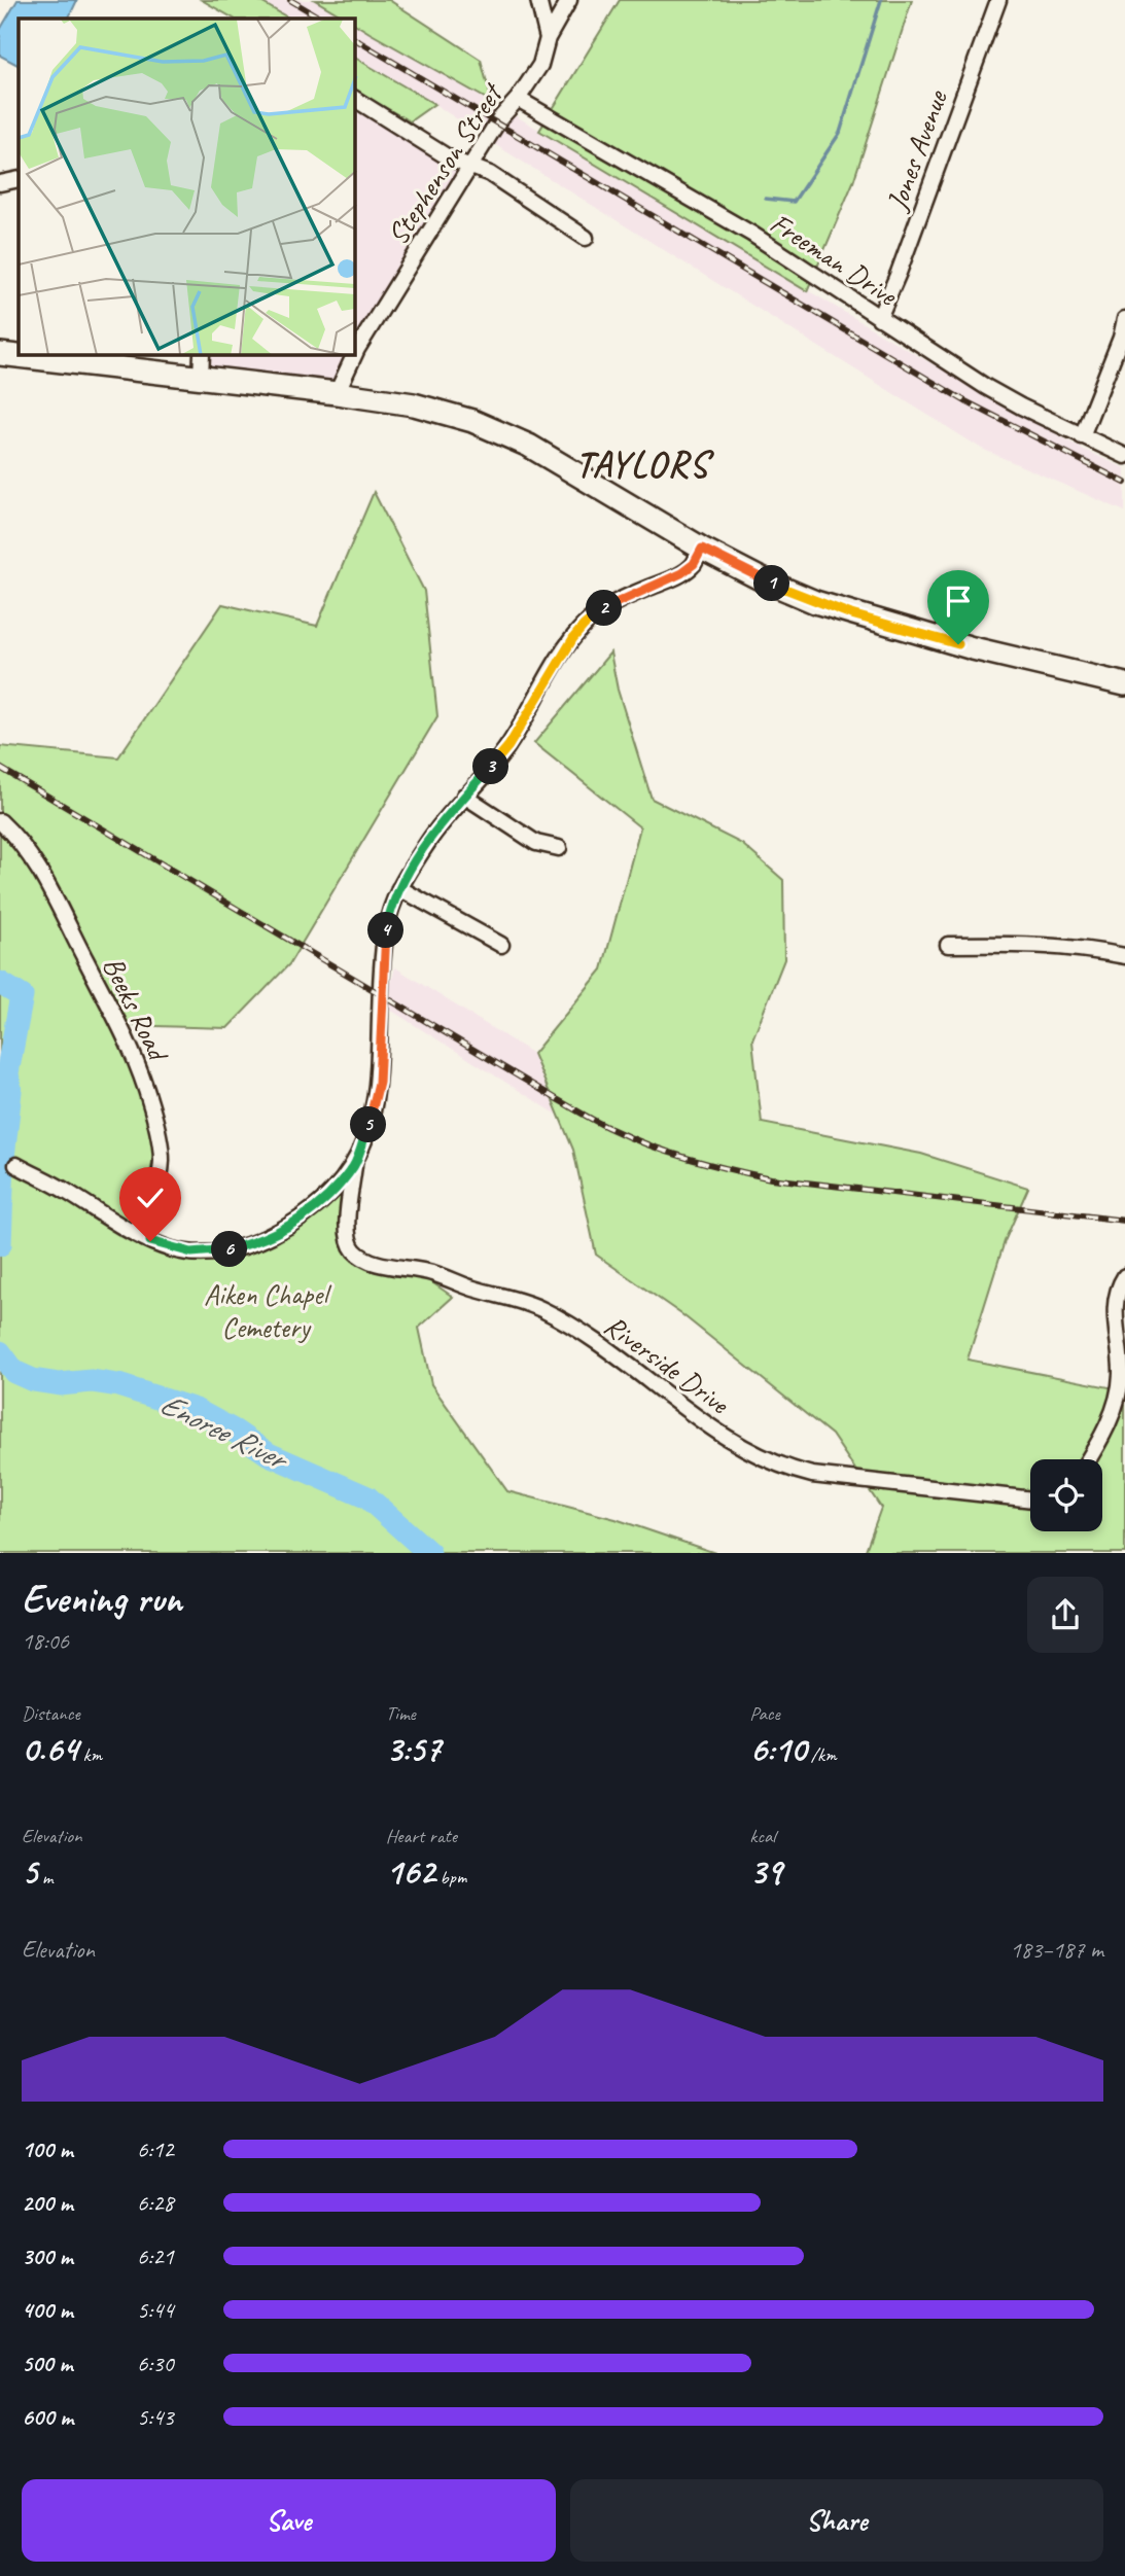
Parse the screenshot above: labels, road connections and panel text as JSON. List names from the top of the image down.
{
  "streets": {
    "street": [
      "Jones Avenue",
      "Stephenson Street",
      "Freeman Drive",
      "Beeks Road",
      "Riverside Drive"
    ]
  },
  "crossings": [
    ["Jones Avenue", "Freeman Drive"],
    ["Stephenson Street", "Freeman Drive"]
  ],
  "districts": ["TAYLORS"],
  "water": ["Enoree River"],
  "parks": ["Aiken Chapel Cemetery"],
  "page": {
    "pins": [
      "1",
      "2",
      "3",
      "4",
      "5",
      "6"
    ],
    "heading": ["Evening run", "18:06"],
    "stats": [
      ["Distance", "0.64 km"],
      ["Time", "3:57"],
      ["Pace", "6:10 /km"],
      ["Elevation", "5 m"],
      ["Heart rate", "162 bpm"],
      ["kcal", "39"]
    ],
    "chart": ["Elevation", "183–187 m"],
    "list": [
      {
        "name": "100 m",
        "note": "6:12"
      },
      {
        "name": "200 m",
        "note": "6:28"
      },
      {
        "name": "300 m",
        "note": "6:21"
      },
      {
        "name": "400 m",
        "note": "5:44"
      },
      {
        "name": "500 m",
        "note": "6:30"
      },
      {
        "name": "600 m",
        "note": "5:43"
      }
    ],
    "buttons": ["Save", "Share"]
  }
}
